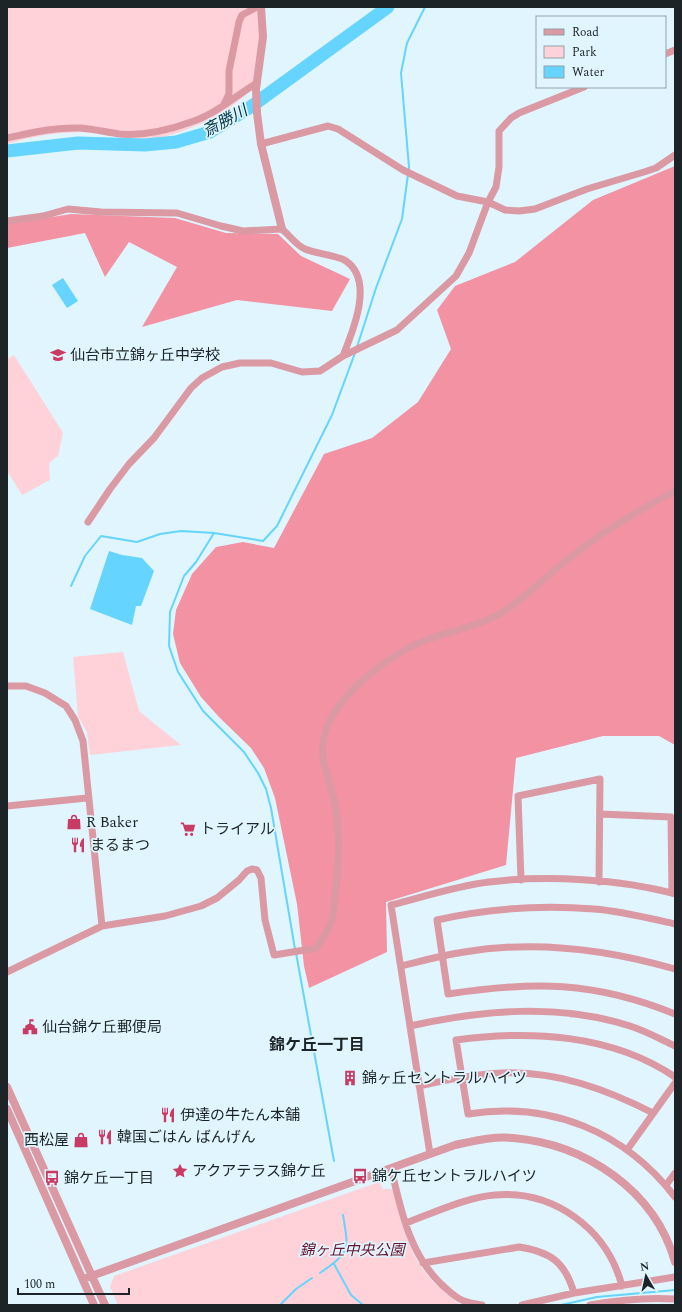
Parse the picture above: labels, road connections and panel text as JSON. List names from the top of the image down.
{
  "districts": ["錦ケ丘一丁目"],
  "water": ["斎勝川"],
  "parks": ["錦ヶ丘中央公園"],
  "places": {
    "school or university": ["仙台市立錦ヶ丘中学校"],
    "shop": ["R Baker", "西松屋"],
    "supermarket": ["トライアル"],
    "restaurant": ["まるまつ", "伊達の牛たん本舗", "韓国ごはん ばんげん"],
    "public building": ["仙台錦ケ丘郵便局"],
    "building": ["錦ヶ丘セントラルハイツ"],
    "place": ["アクアテラス錦ケ丘"],
    "bus stop": ["錦ケ丘セントラルハイツ", "錦ケ丘一丁目"]
  },
  "legend": ["Road", "Park", "Water"],
  "scale_bar": "100 m",
  "north": "top"
}
